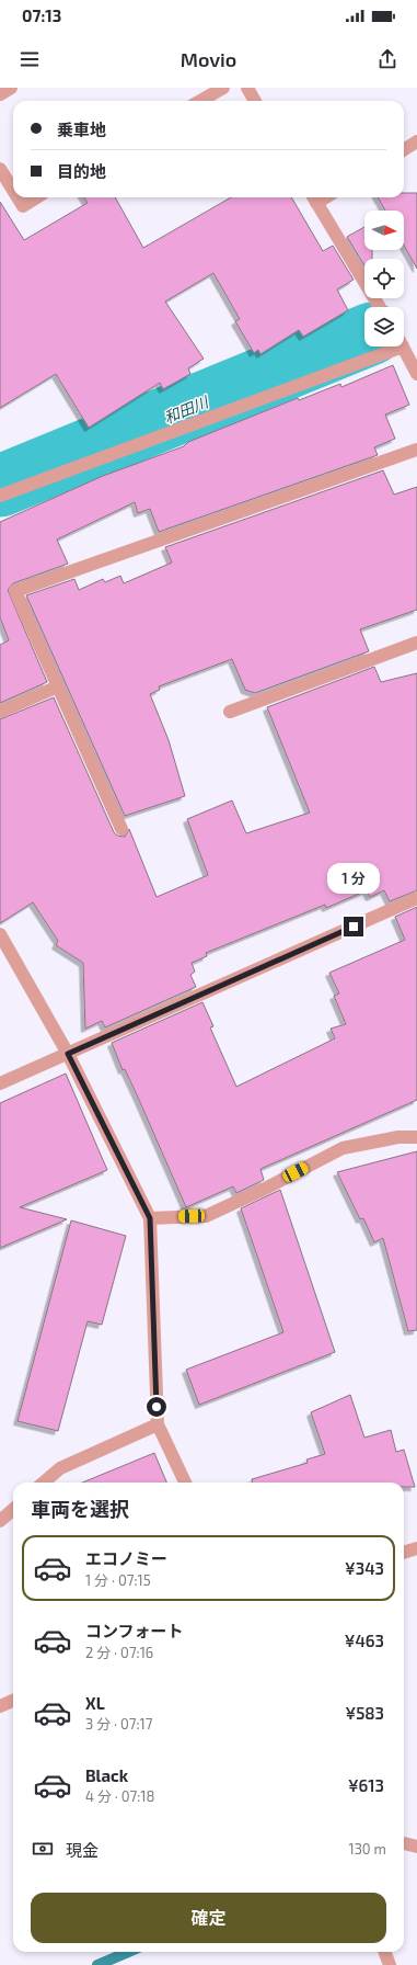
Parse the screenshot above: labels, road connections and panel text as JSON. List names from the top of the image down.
{
  "water": ["和田川"],
  "north": "right",
  "page": {
    "status": "07:13",
    "header": "Movio",
    "banner": ["乗車地", "目的地"],
    "bubble": "1 分",
    "heading": "車両を選択",
    "list": [
      {
        "name": "エコノミー",
        "note": "1 分 · 07:15",
        "value": "¥343"
      },
      {
        "name": "コンフォート",
        "note": "2 分 · 07:16",
        "value": "¥463"
      },
      {
        "name": "XL",
        "note": "3 分 · 07:17",
        "value": "¥583"
      },
      {
        "name": "Black",
        "note": "4 分 · 07:18",
        "value": "¥613"
      }
    ],
    "pay": ["現金", "130 m"],
    "buttons": "確定"
  }
}
